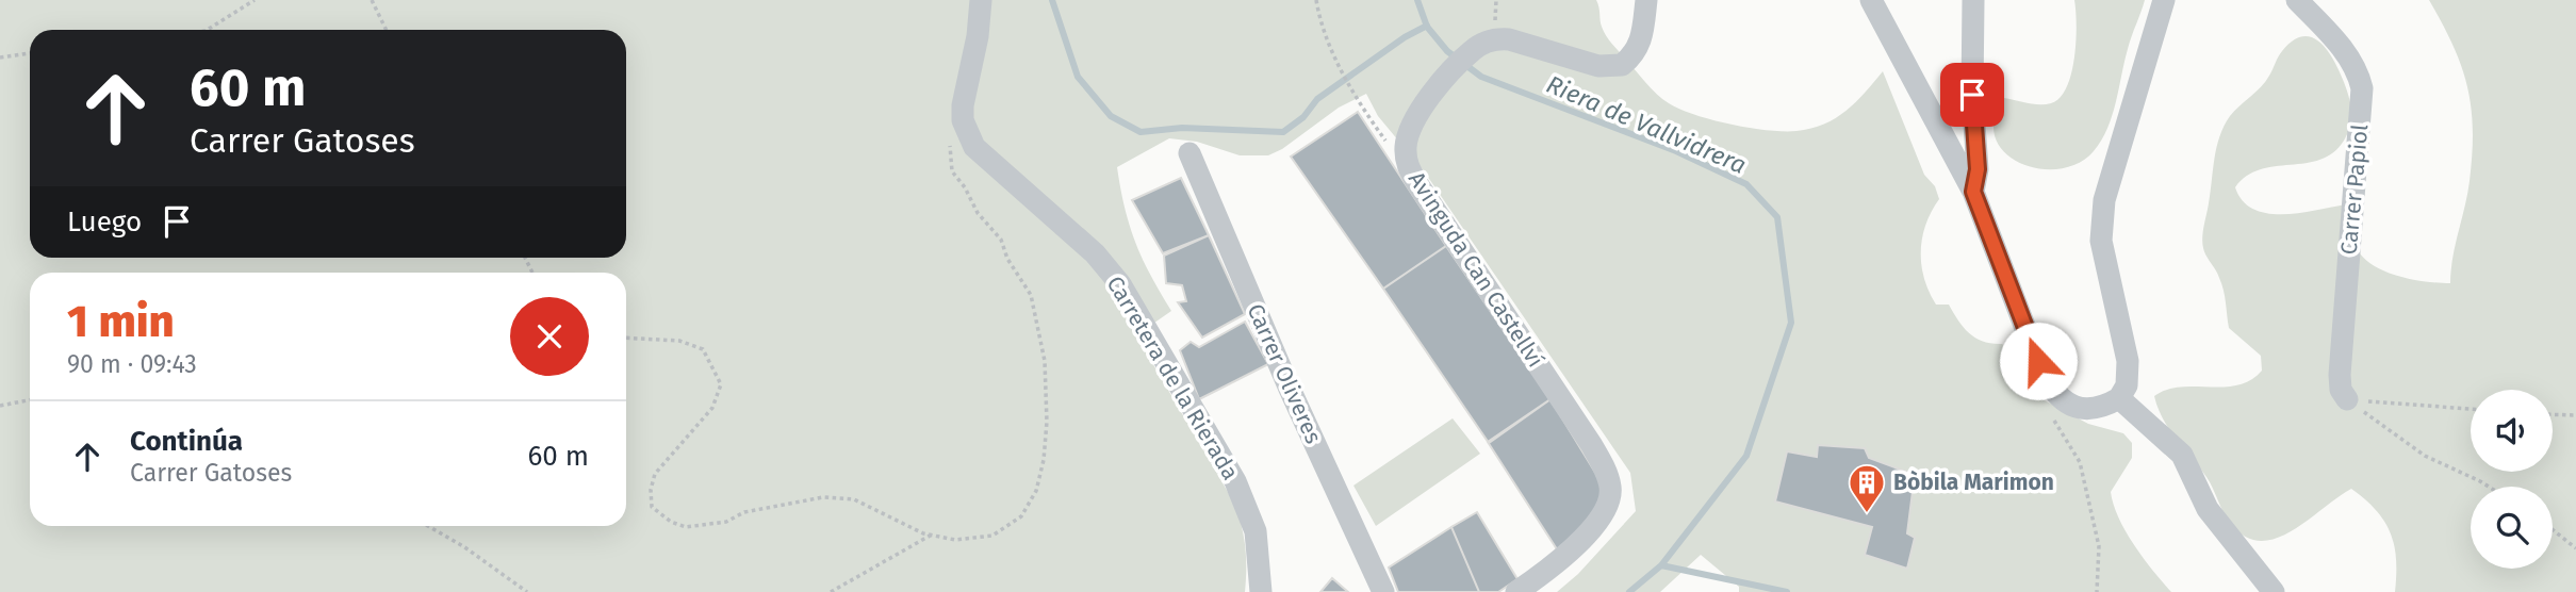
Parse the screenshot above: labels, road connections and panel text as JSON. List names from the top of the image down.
{
  "streets": {
    "street": [
      "Carrer Papiol",
      "Avinguda Can Castellví",
      "Carrer Oliveres",
      "Carretera de la Rierada"
    ]
  },
  "water": ["Riera de Vallvidrera"],
  "places": {
    "building": ["Bòbila Marimon"]
  },
  "page": {
    "turn": ["60 m", "Carrer Gatoses"],
    "then": "Luego",
    "heading": ["1 min", "90 m · 09:43"],
    "list": [
      {
        "name": "Continúa",
        "note": "Carrer Gatoses",
        "value": "60 m"
      }
    ]
  }
}
